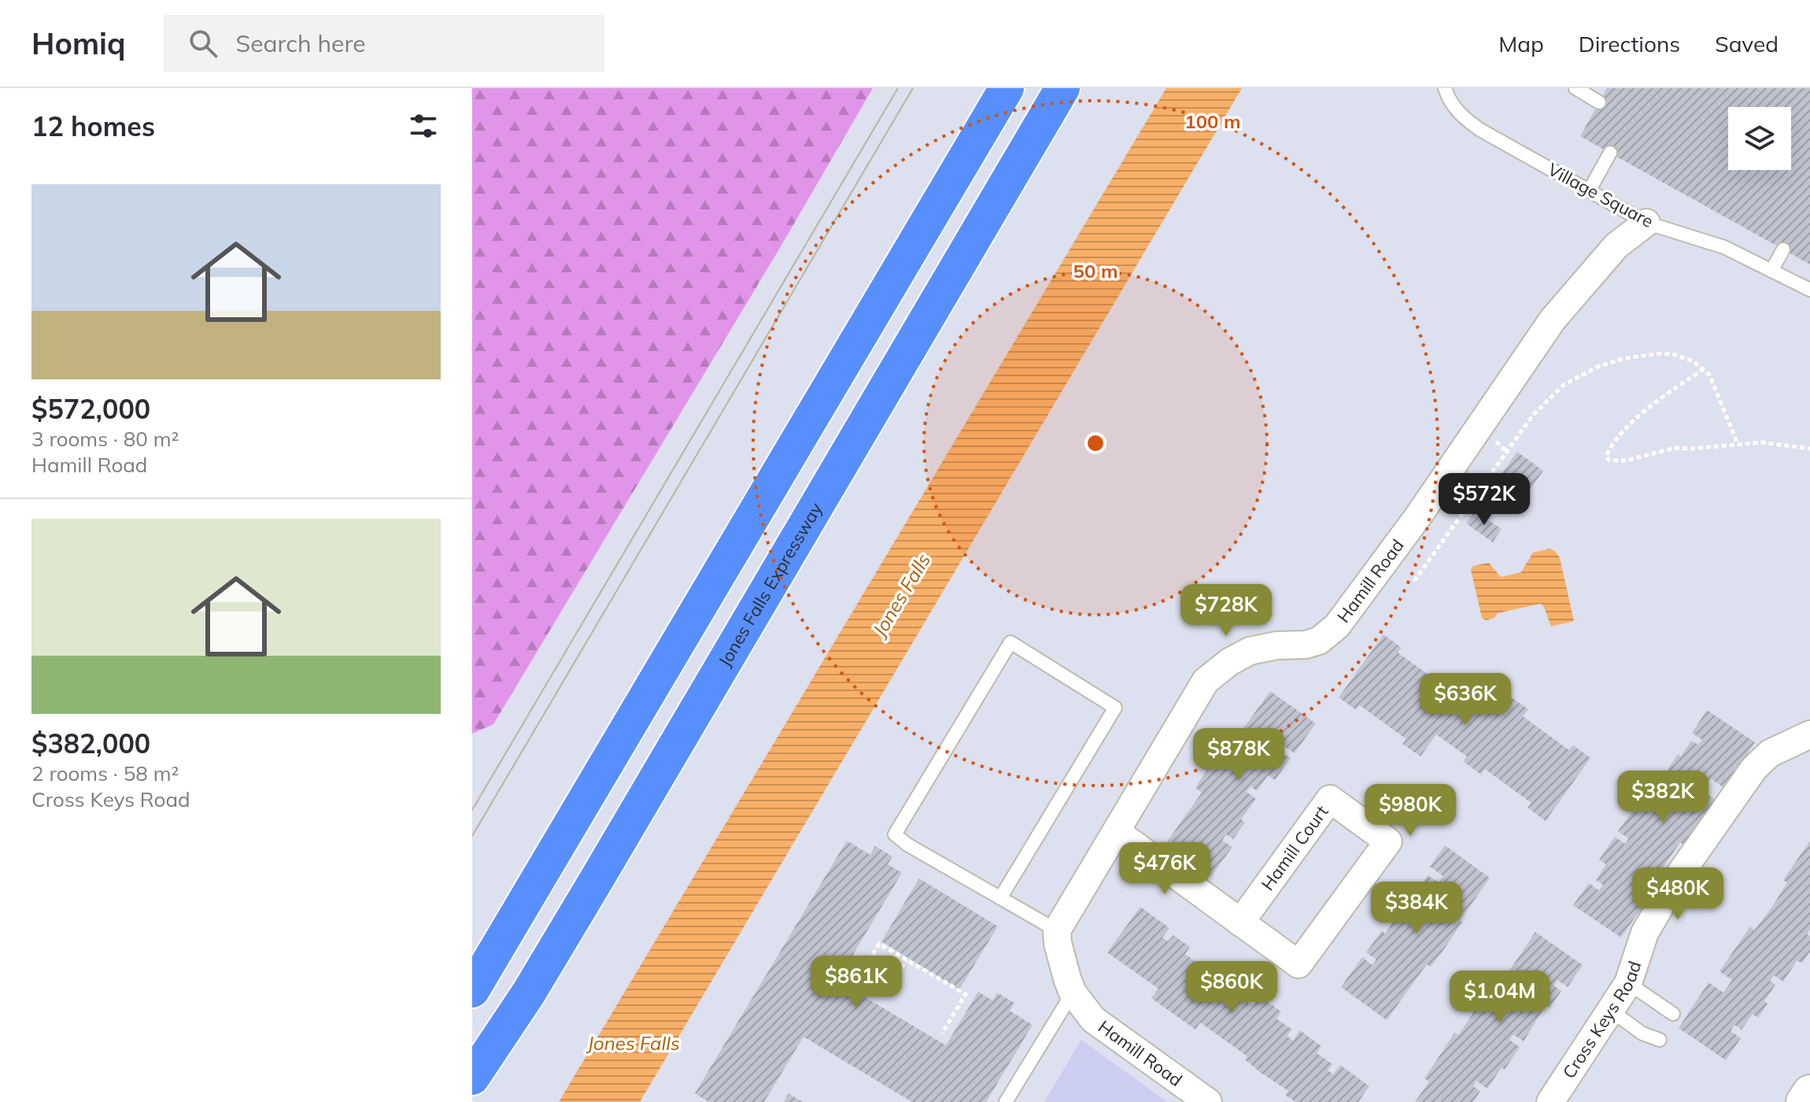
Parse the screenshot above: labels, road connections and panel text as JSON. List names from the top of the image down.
{
  "streets": {
    "highway": ["Jones Falls Expressway"],
    "street": ["Hamill Road", "Hamill Court", "Cross Keys Road"],
    "lane": ["Village Square"]
  },
  "crossings": [
    ["Village Square", "Hamill Road"]
  ],
  "water": ["Jones Falls"],
  "page": {
    "header": "Homiq",
    "search": "Search here",
    "nav": ["Map", "Directions", "Saved"],
    "heading": "12 homes",
    "list": [
      {
        "name": "$572,000",
        "note": "3 rooms · 80 m² · Hamill Road"
      },
      {
        "name": "$382,000",
        "note": "2 rooms · 58 m² · Cross Keys Road"
      }
    ],
    "price": [
      "$572K",
      "$728K",
      "$636K",
      "$878K",
      "$382K",
      "$980K",
      "$476K",
      "$480K",
      "$384K",
      "$861K",
      "$860K",
      "$1.04M"
    ]
  },
  "rings": ["100 m", "50 m"]
}
